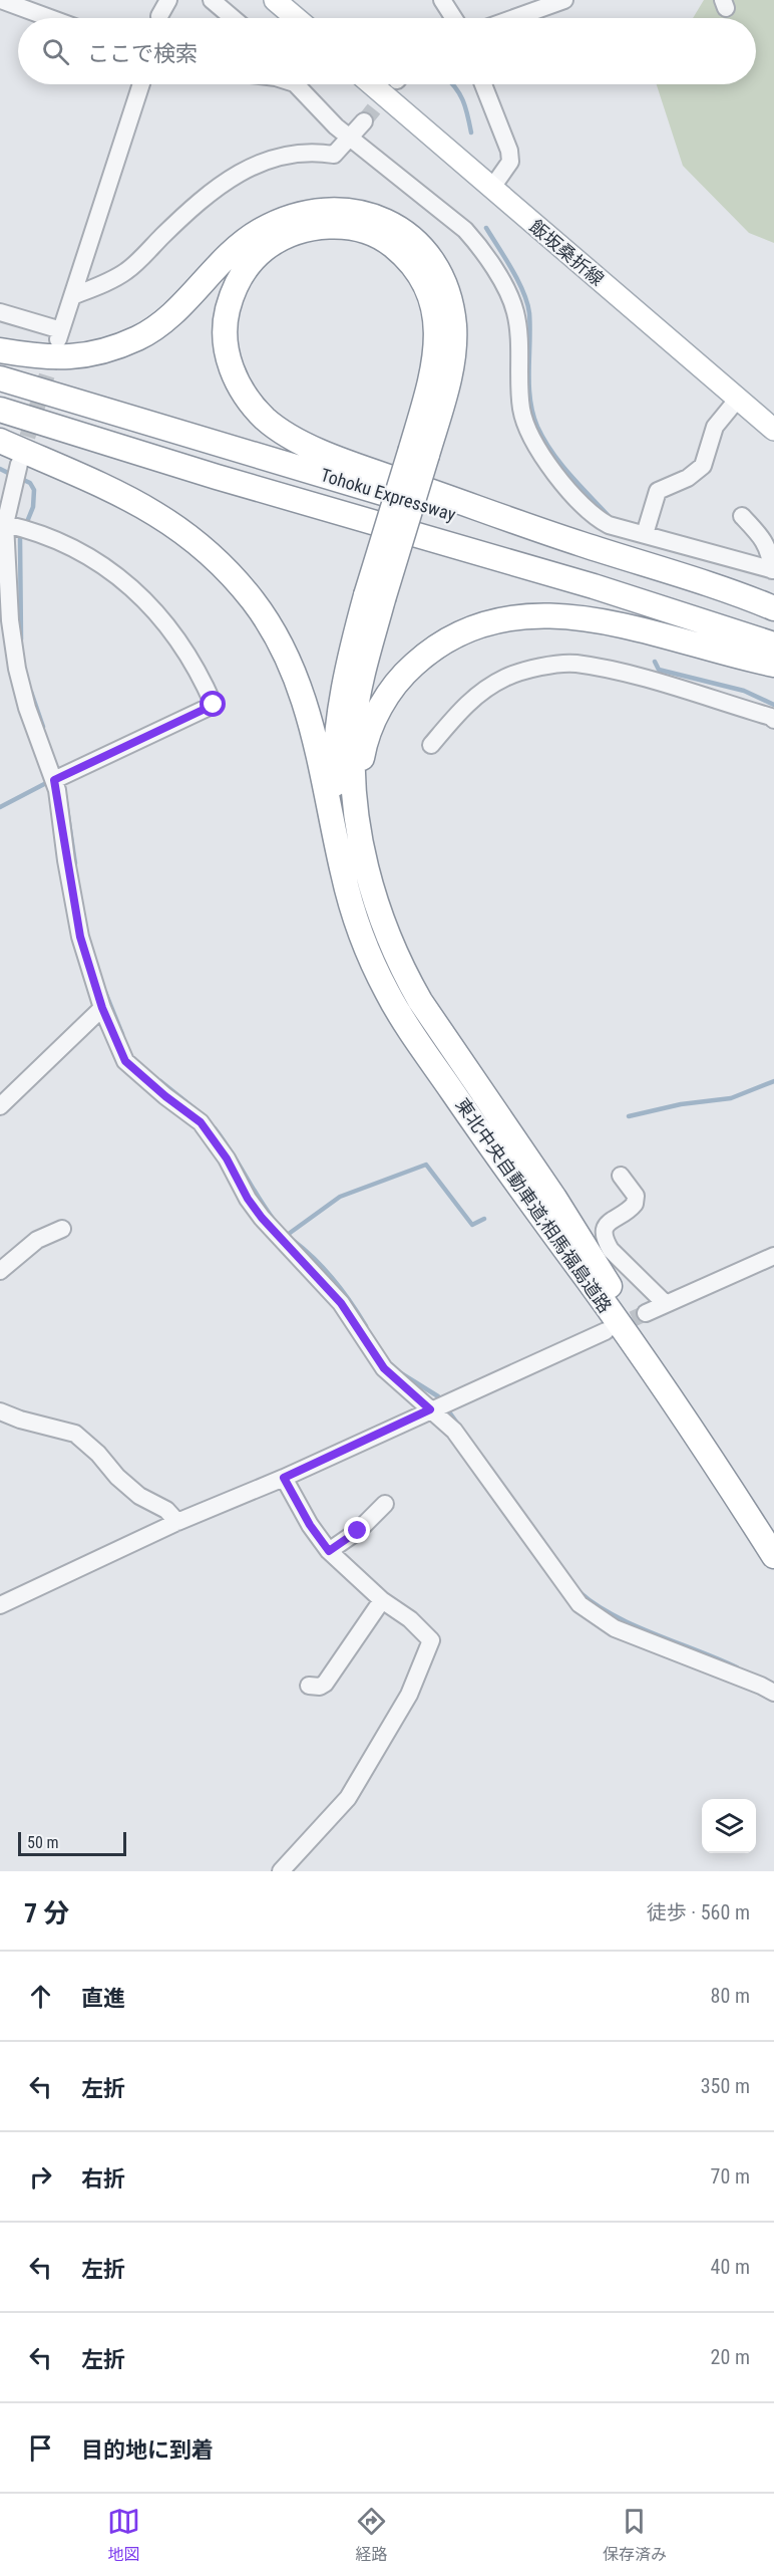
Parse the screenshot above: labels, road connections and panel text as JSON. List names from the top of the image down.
{
  "streets": {
    "highway": ["Tohoku Expressway", "東北中央自動車道;相馬福島道路"],
    "main road": ["飯坂桑折線"]
  },
  "scale_bar": "50 m",
  "page": {
    "search": "ここで検索",
    "scale": "50 m",
    "heading": ["7 分", "徒歩 · 560 m"],
    "list": [
      ["直進", "80 m"],
      ["左折", "350 m"],
      ["右折", "70 m"],
      ["左折", "40 m"],
      ["左折", "20 m"],
      "目的地に到着"
    ],
    "nav": ["地図", "経路", "保存済み"]
  }
}
